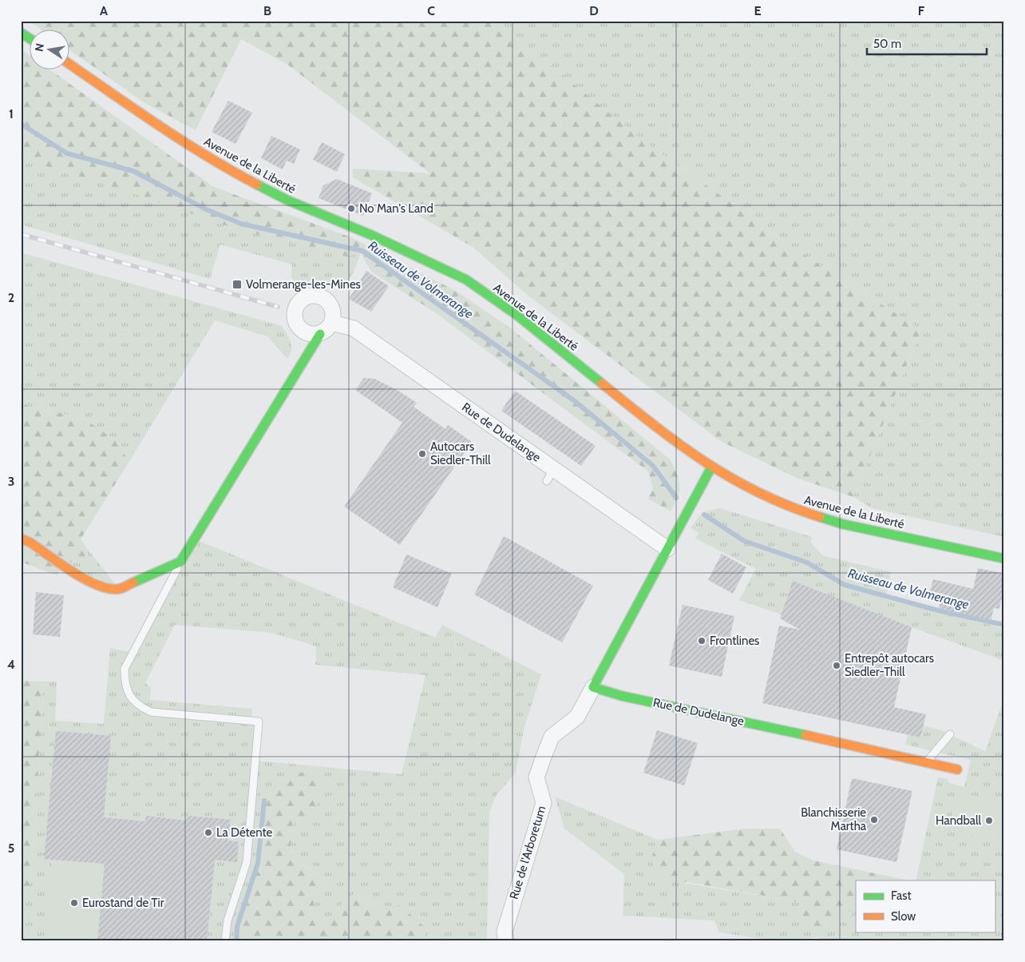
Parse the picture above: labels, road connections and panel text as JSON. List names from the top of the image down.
{
  "streets": {
    "main road": ["Avenue de la Liberté", "Rue de Dudelange"],
    "street": ["Rue de l'Arboretum"]
  },
  "crossings": [
    ["Rue de Dudelange", "Rue de l'Arboretum"]
  ],
  "water": ["Ruisseau de Volmerange"],
  "places": {
    "other": [
      "No Man's Land",
      "Autocars Siedler-Thill",
      "Frontlines",
      "Entrepôt autocars Siedler-Thill",
      "Blanchisserie Martha",
      "Handball",
      "La Détente",
      "Eurostand de Tir"
    ],
    "transit": ["Volmerange-les-Mines"]
  },
  "legend": ["Fast", "Slow"],
  "scale_bar": "50 m",
  "north": "left",
  "grid": {
    "columns": [
      "A",
      "B",
      "C",
      "D",
      "E",
      "F"
    ],
    "rows": [
      "1",
      "2",
      "3",
      "4",
      "5"
    ]
  }
}
